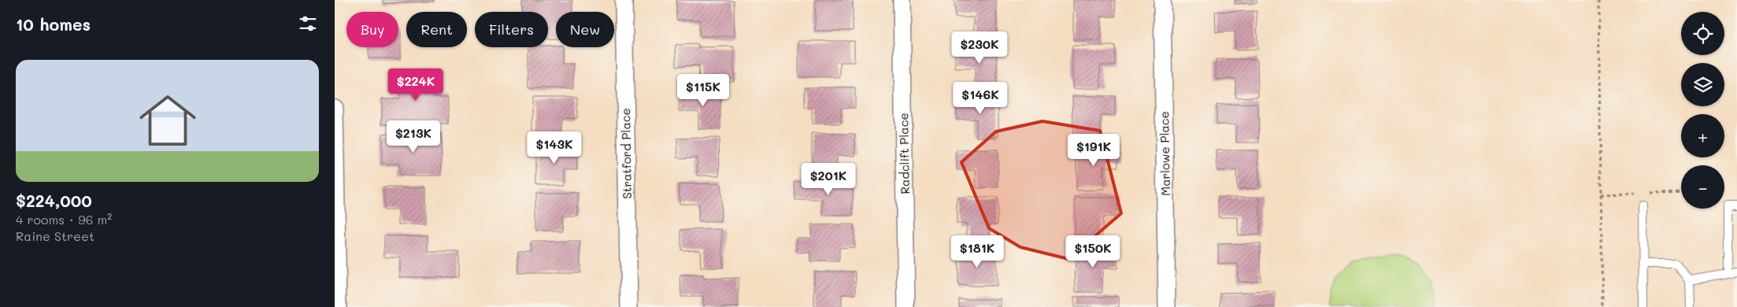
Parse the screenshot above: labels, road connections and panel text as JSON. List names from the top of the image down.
{
  "streets": {
    "street": ["Stratford Place", "Radclift Place", "Marlowe Place"]
  },
  "page": {
    "heading": "10 homes",
    "map_buttons": ["+", "−"],
    "chip": [
      "Buy",
      "Rent",
      "Filters",
      "New"
    ],
    "price": [
      "$230K",
      "$224K",
      "$115K",
      "$146K",
      "$213K",
      "$143K",
      "$191K",
      "$201K",
      "$181K",
      "$150K"
    ],
    "list": [
      {
        "name": "$224,000",
        "note": "4 rooms · 96 m² · Raine Street"
      }
    ]
  }
}
